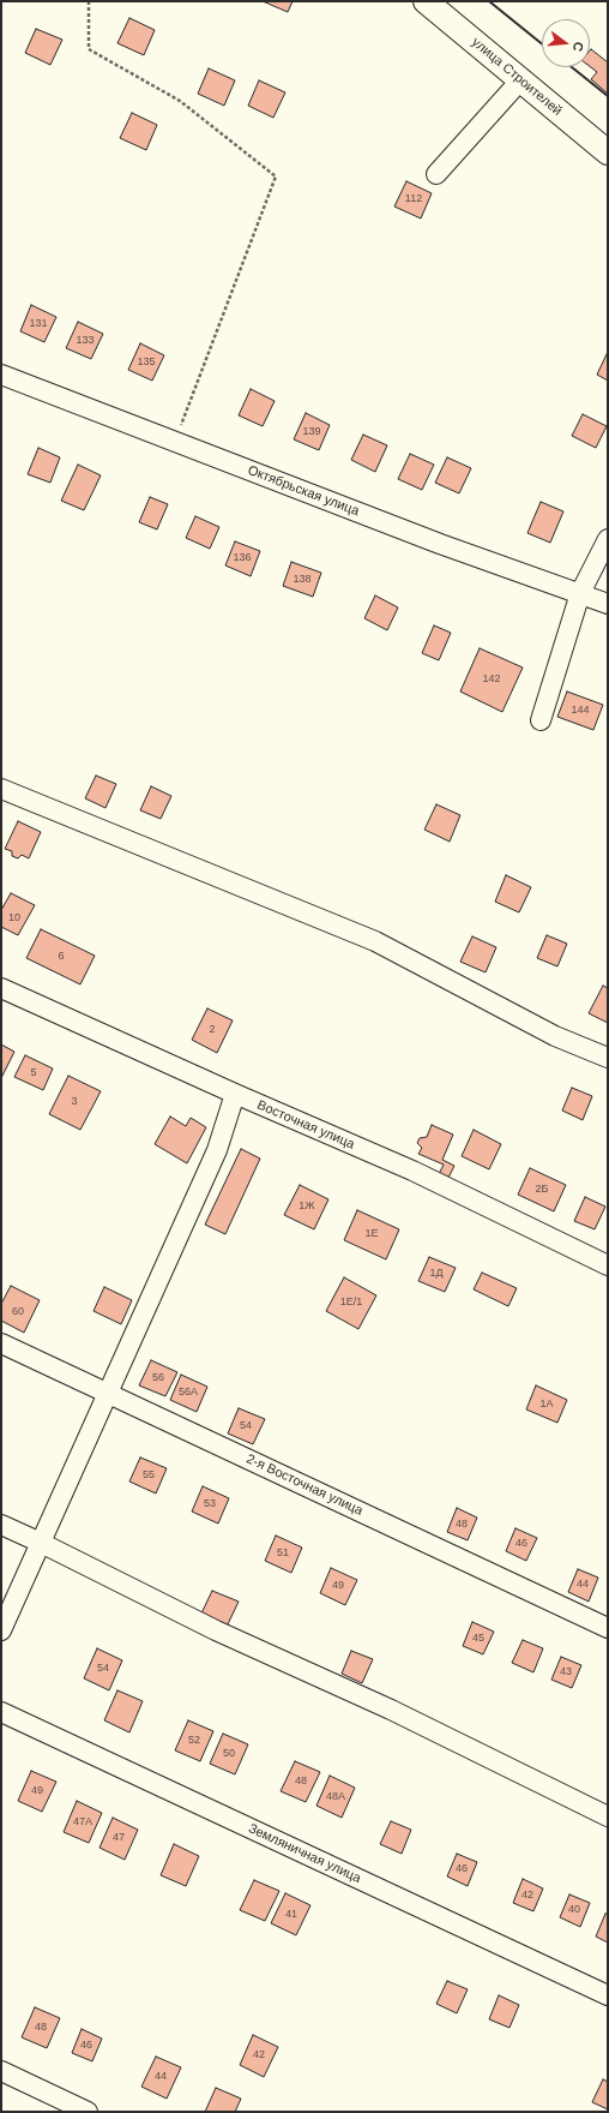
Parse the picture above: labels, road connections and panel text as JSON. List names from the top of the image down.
{
  "streets": {
    "main road": ["улица Строителей"],
    "street": [
      "Октябрьская улица",
      "Восточная улица",
      "2-я Восточная улица",
      "Земляничная улица"
    ]
  },
  "house_numbers": [
    "112",
    "131",
    "133",
    "135",
    "139",
    "136",
    "138",
    "142",
    "144",
    "10",
    "6",
    "2",
    "5",
    "3",
    "2Б",
    "1Ж",
    "1Е",
    "1Д",
    "1Е/1",
    "60",
    "56",
    "56А",
    "1А",
    "54",
    "55",
    "53",
    "48",
    "46",
    "51",
    "44",
    "49",
    "45",
    "54",
    "43",
    "52",
    "50",
    "48",
    "49",
    "48А",
    "47А",
    "47",
    "46",
    "42",
    "40",
    "41",
    "48",
    "46",
    "42",
    "44"
  ],
  "north": "right"
}
